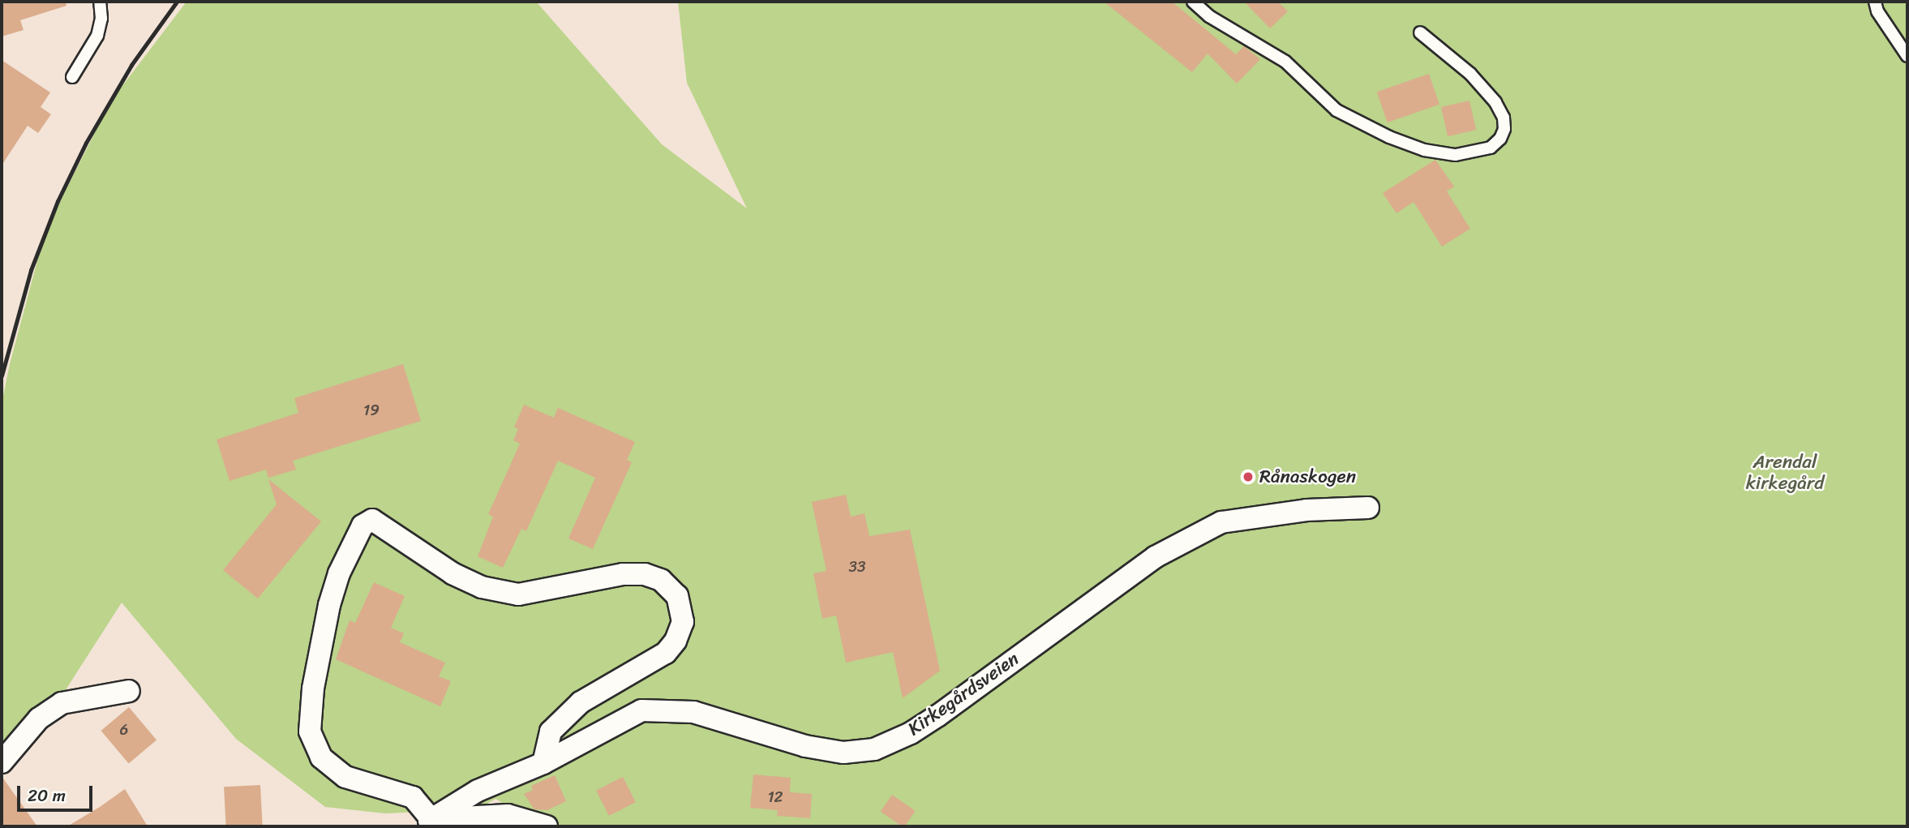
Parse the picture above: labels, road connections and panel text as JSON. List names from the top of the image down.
{
  "streets": {
    "street": ["Kirkegårdsveien"]
  },
  "parks": ["Arendal kirkegård"],
  "places": ["Rånaskogen"],
  "house_numbers": [
    "19",
    "33",
    "6",
    "12"
  ],
  "scale_bar": "20 m"
}
